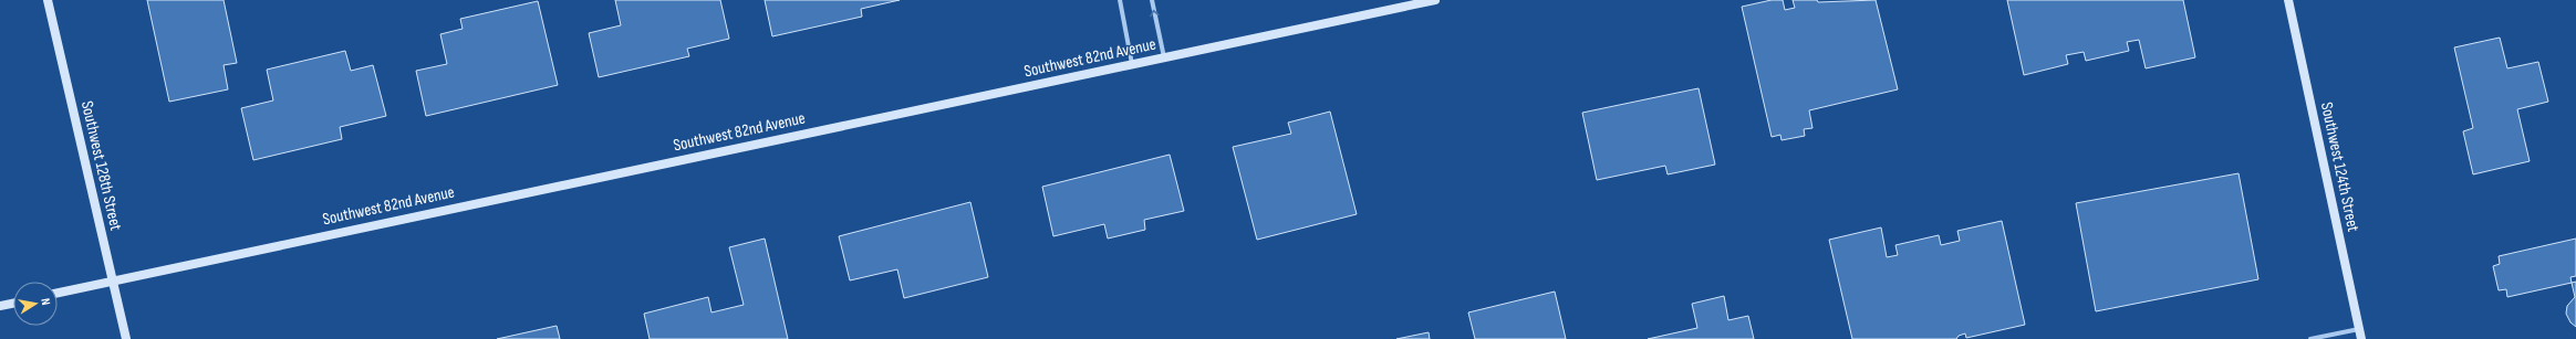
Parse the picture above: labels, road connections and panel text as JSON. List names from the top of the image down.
{
  "streets": {
    "street": ["Southwest 82nd Avenue", "Southwest 128th Street", "Southwest 124th Street"]
  },
  "crossings": [
    ["Southwest 82nd Avenue", "Southwest 128th Street"]
  ],
  "north": "right"
}
